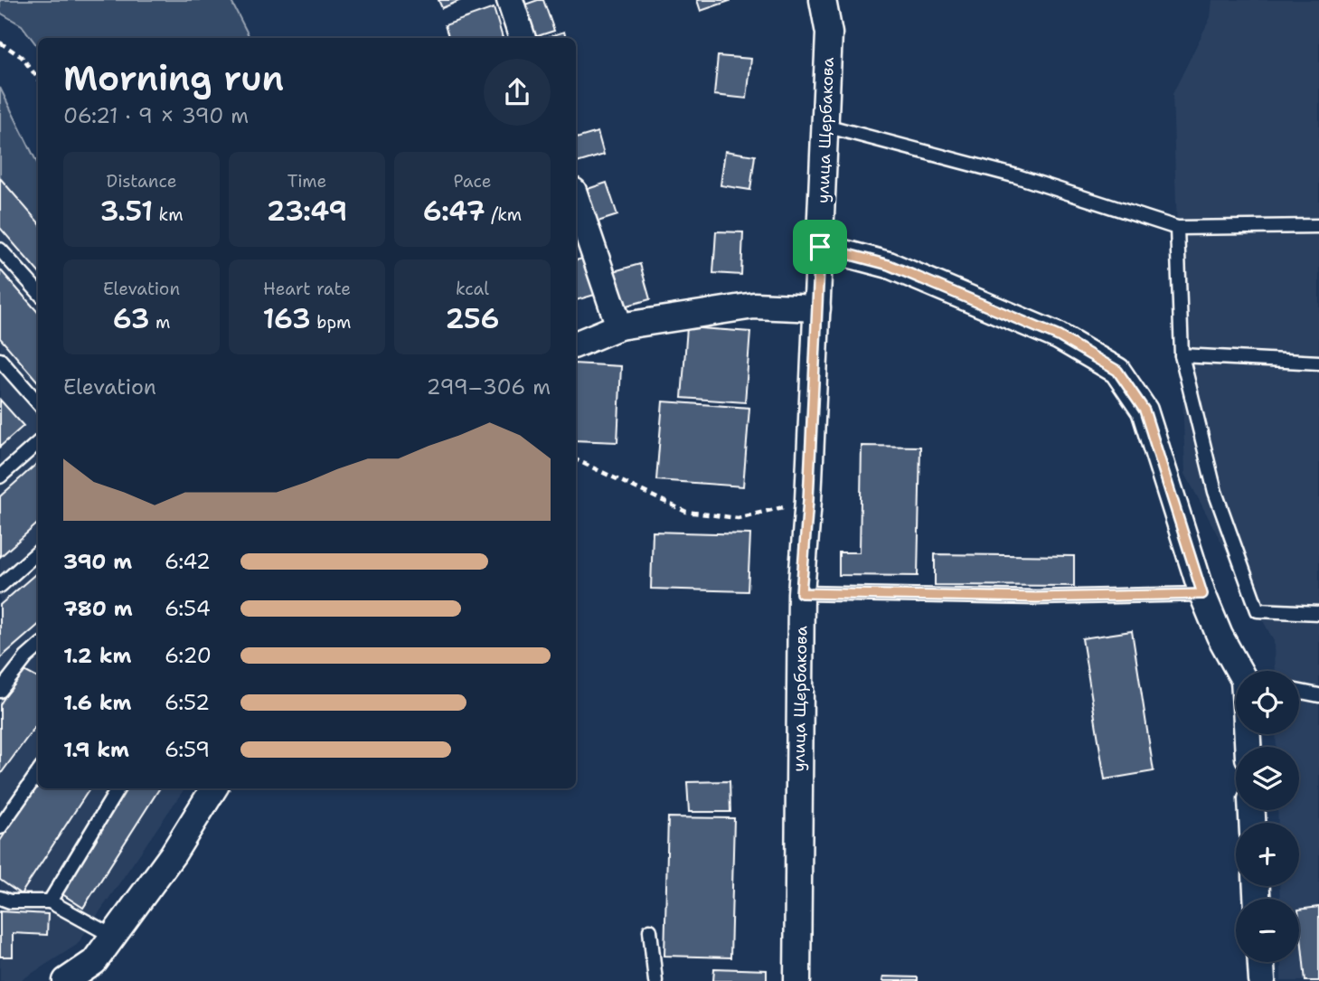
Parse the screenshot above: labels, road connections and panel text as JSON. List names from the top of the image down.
{
  "streets": {
    "street": ["улица Щербакова"]
  },
  "page": {
    "heading": ["Morning run", "06:21 · 9 × 390 m"],
    "stats": [
      ["Distance", "3.51 km"],
      ["Time", "23:49"],
      ["Pace", "6:47 /km"],
      ["Elevation", "63 m"],
      ["Heart rate", "163 bpm"],
      ["kcal", "256"]
    ],
    "chart": ["Elevation", "299–306 m"],
    "list": [
      {
        "name": "390 m",
        "note": "6:42"
      },
      {
        "name": "780 m",
        "note": "6:54"
      },
      {
        "name": "1.2 km",
        "note": "6:20"
      },
      {
        "name": "1.6 km",
        "note": "6:52"
      },
      {
        "name": "1.9 km",
        "note": "6:59"
      }
    ],
    "map_buttons": ["+", "−"]
  }
}
